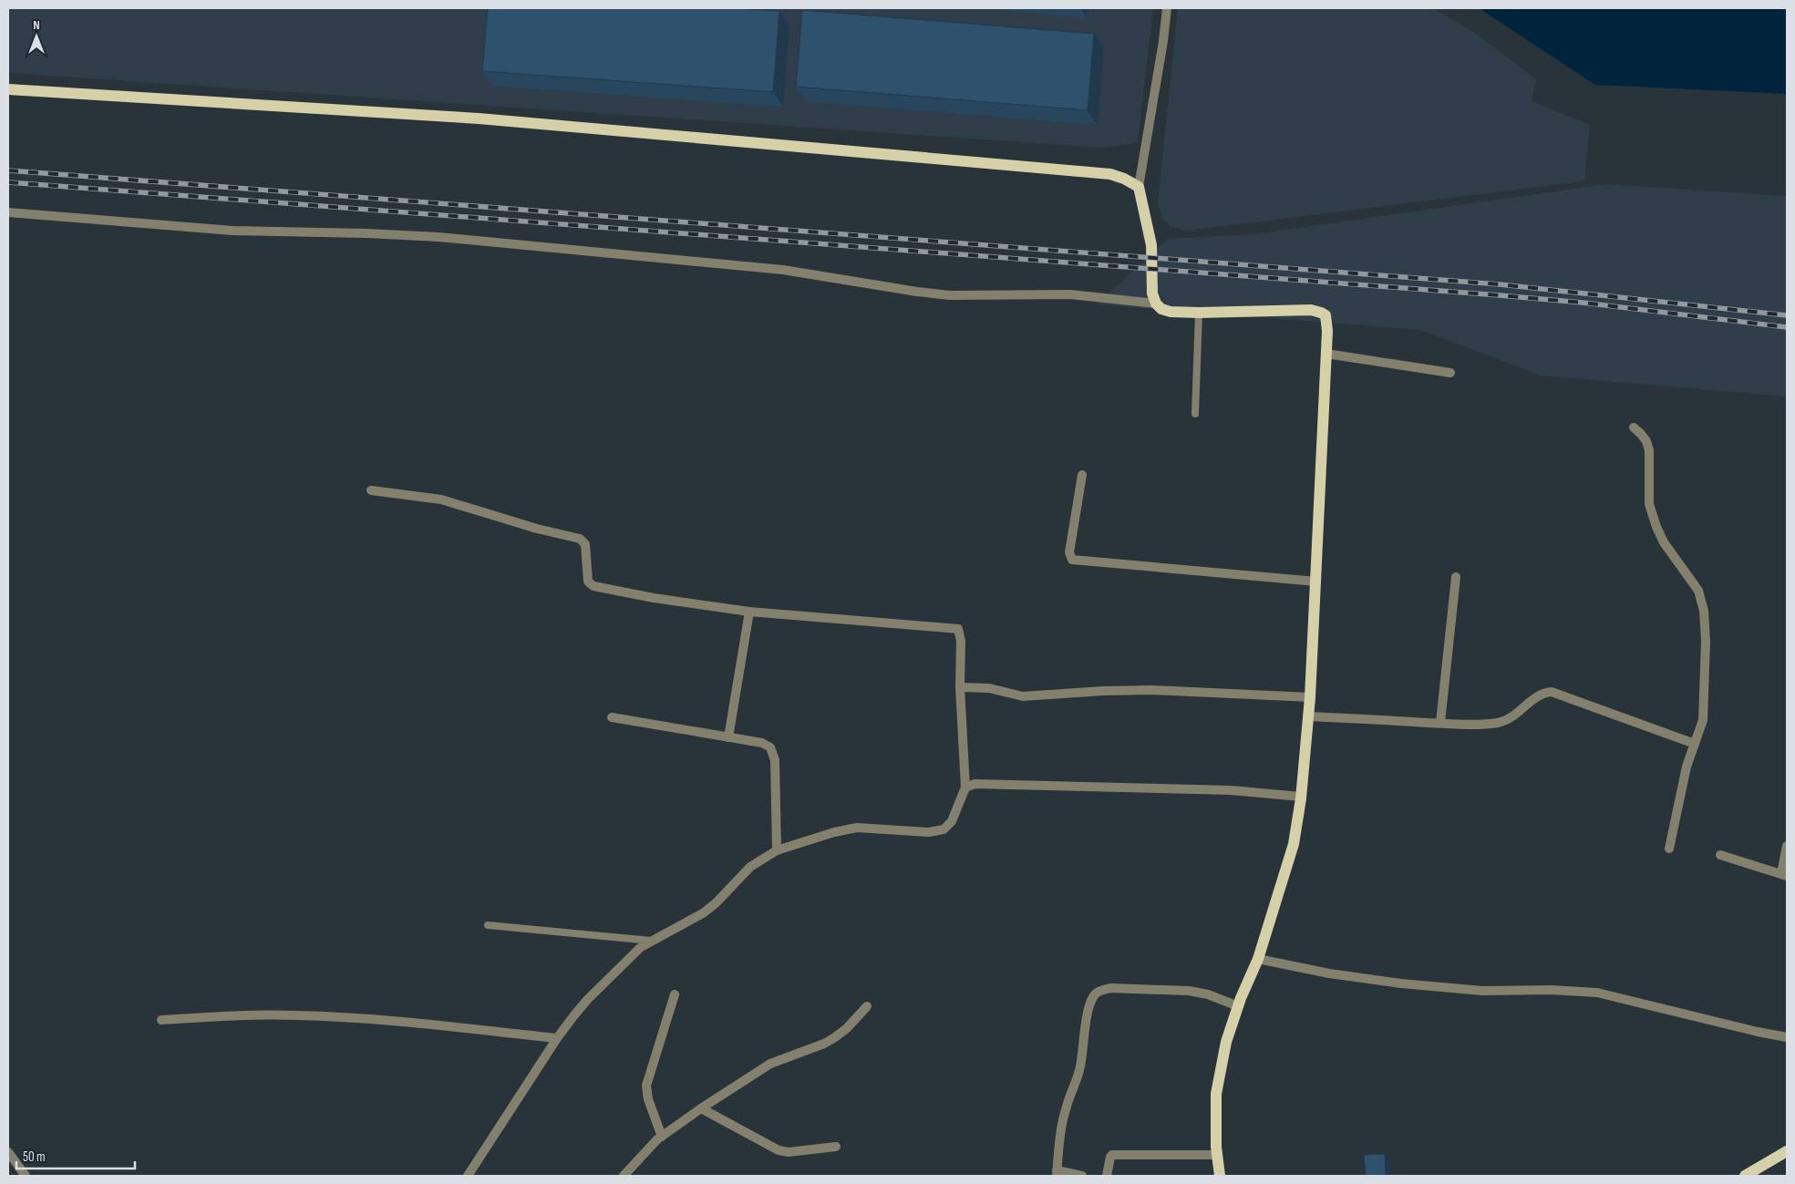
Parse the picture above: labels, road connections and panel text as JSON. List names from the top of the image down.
{
  "scale_bar": "50 m",
  "north": "top"
}
